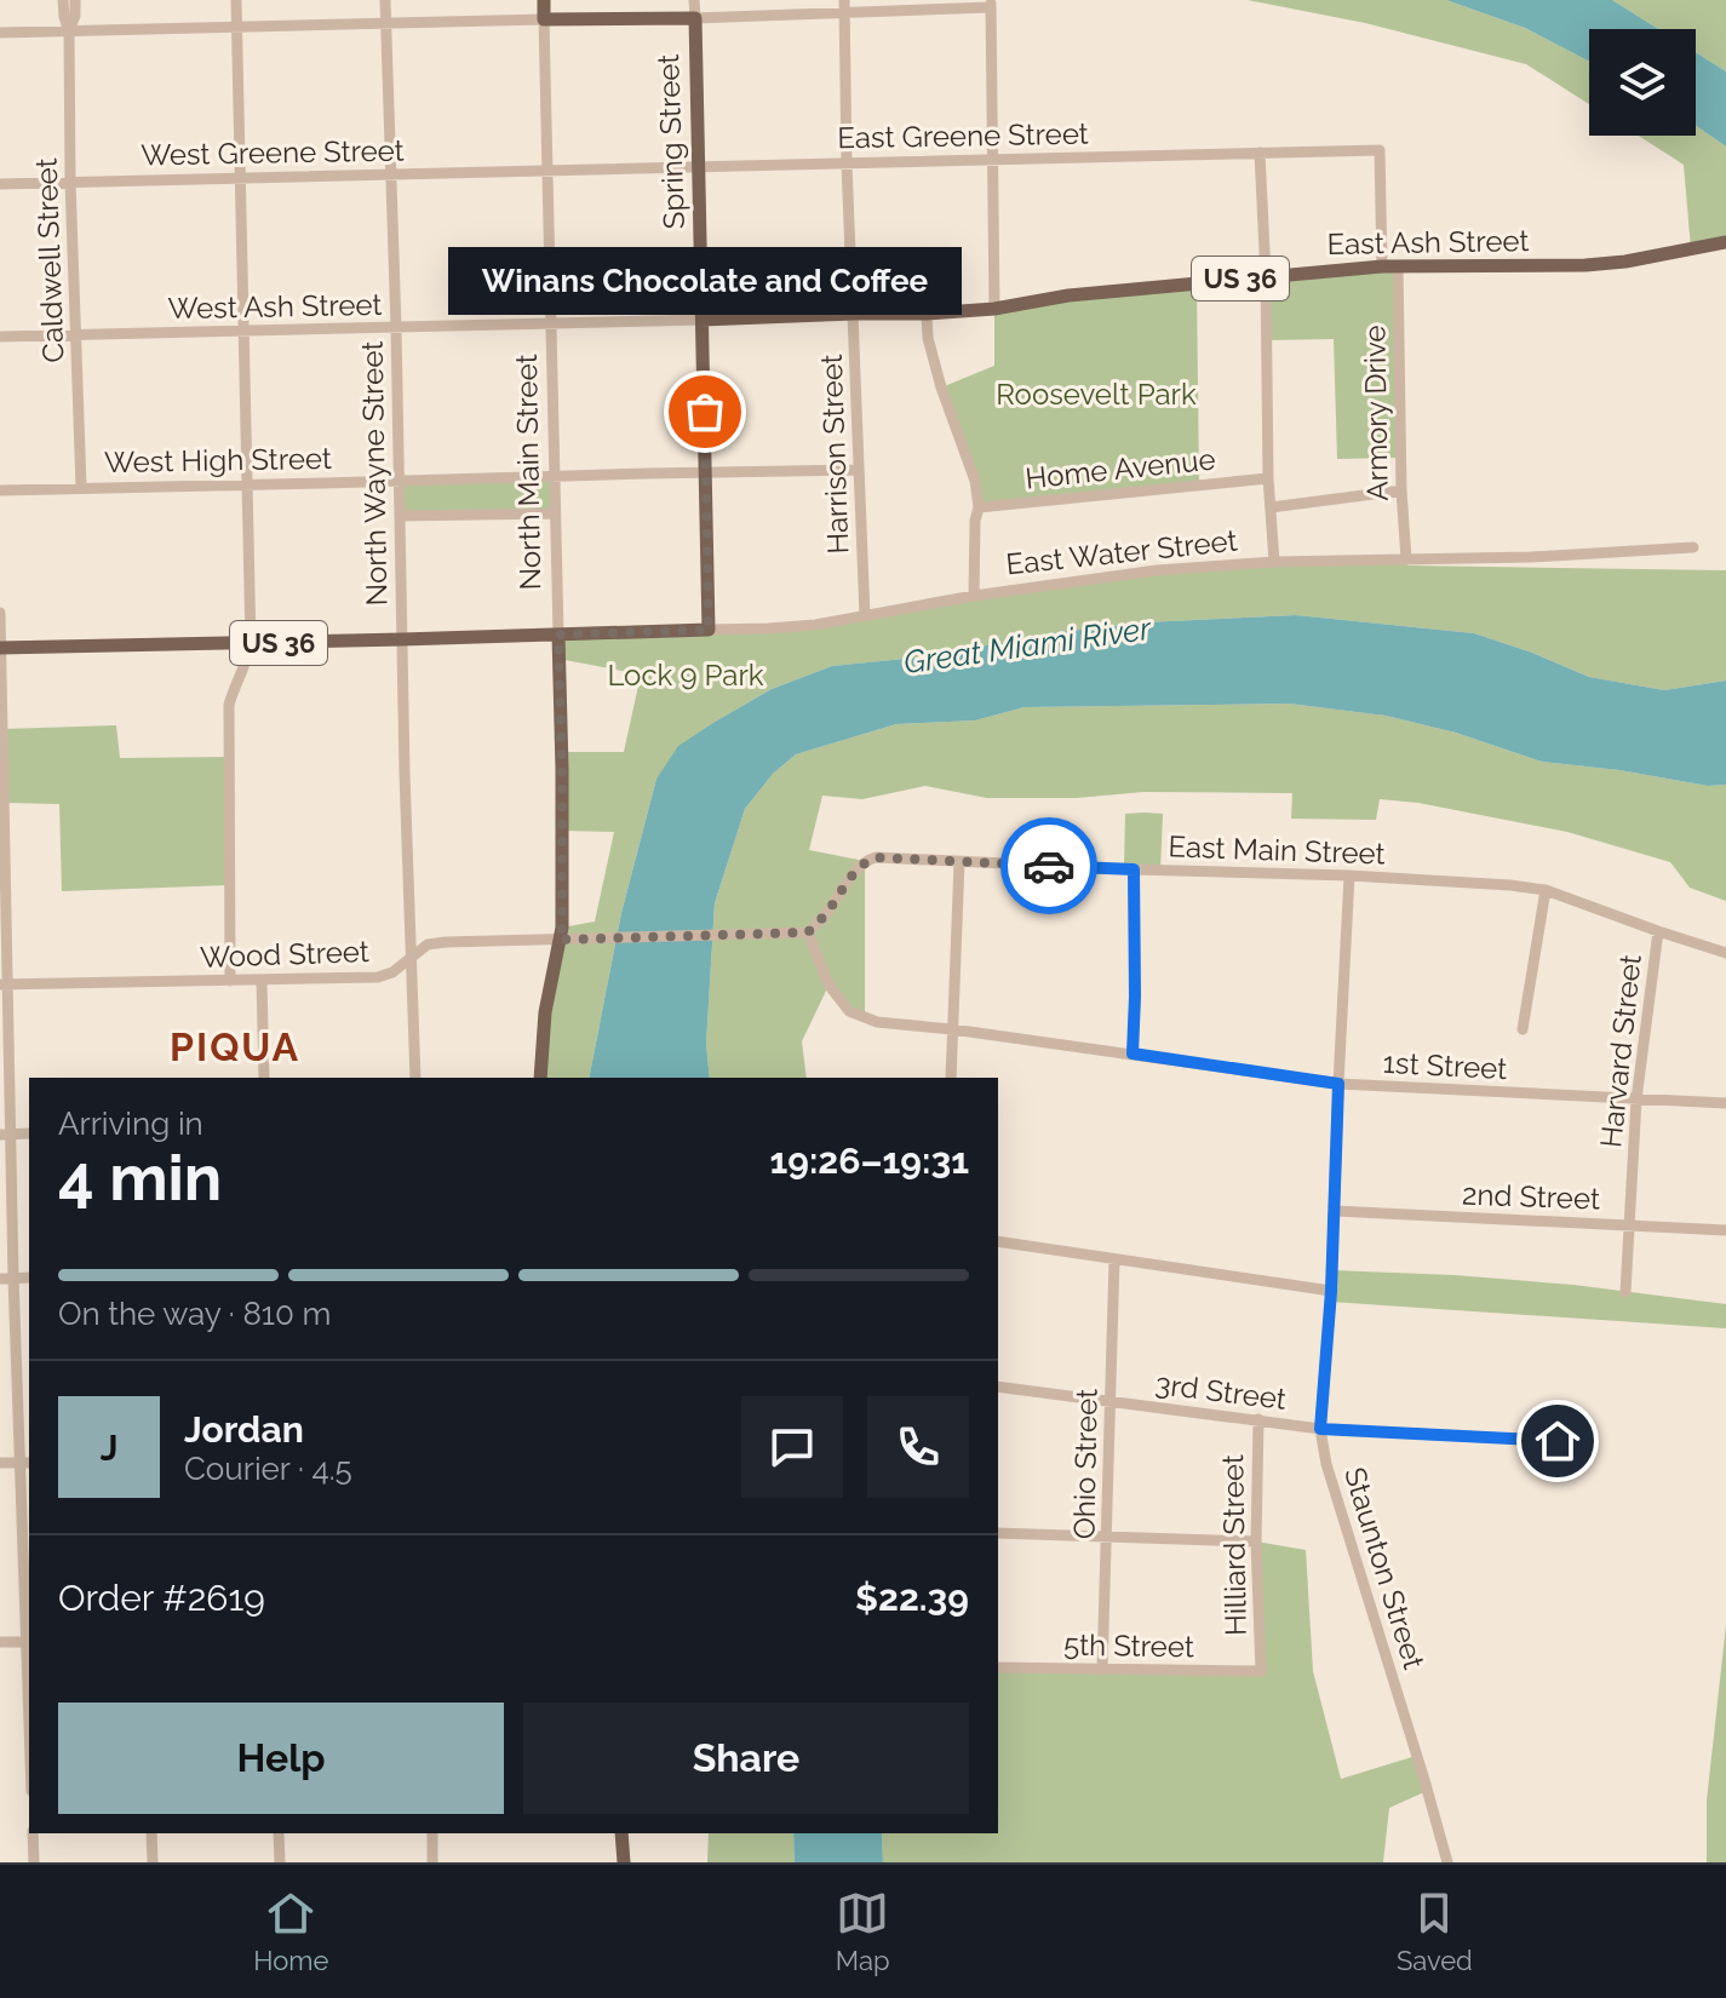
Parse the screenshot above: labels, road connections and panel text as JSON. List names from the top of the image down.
{
  "streets": {
    "main road": [
      "Spring Street",
      "East Ash Street",
      "US 36",
      "North Main Street",
      "East Water Street"
    ],
    "street": [
      "East Greene Street",
      "West Greene Street",
      "Caldwell Street",
      "West Ash Street",
      "Armory Drive",
      "Harrison Street",
      "West High Street",
      "Home Avenue",
      "North Wayne Street",
      "East Main Street",
      "Wood Street",
      "Harvard Street",
      "1st Street",
      "2nd Street",
      "3rd Street",
      "Ohio Street",
      "Hilliard Street",
      "Staunton Street",
      "5th Street"
    ]
  },
  "crossings": [
    ["East Greene Street", "Spring Street"],
    ["East Greene Street", "West Greene Street"],
    ["East Greene Street", "East Ash Street"],
    ["East Greene Street", "Harrison Street"],
    ["East Greene Street", "North Main Street"],
    ["Spring Street", "East Ash Street"],
    ["Spring Street", "West High Street"],
    ["Spring Street", "East Water Street"],
    ["West Greene Street", "Caldwell Street"],
    ["West Greene Street", "North Main Street"],
    ["West Greene Street", "North Wayne Street"],
    ["East Ash Street", "West Ash Street"],
    ["East Ash Street", "Armory Drive"],
    ["East Ash Street", "Harrison Street"],
    ["East Ash Street", "North Main Street"],
    ["Caldwell Street", "West Ash Street"],
    ["Caldwell Street", "West High Street"],
    ["US 36", "North Main Street"],
    ["US 36", "North Wayne Street"],
    ["US 36", "East Water Street"],
    ["West Ash Street", "North Main Street"],
    ["West Ash Street", "North Wayne Street"],
    ["Armory Drive", "East Water Street"],
    ["Harrison Street", "West High Street"],
    ["Harrison Street", "East Water Street"],
    ["West High Street", "North Main Street"],
    ["West High Street", "North Wayne Street"],
    ["North Main Street", "East Water Street"],
    ["North Main Street", "Wood Street"],
    ["North Wayne Street", "Wood Street"],
    ["East Main Street", "Harvard Street"],
    ["East Main Street", "1st Street"],
    ["East Main Street", "Staunton Street"],
    ["Harvard Street", "1st Street"],
    ["Harvard Street", "2nd Street"],
    ["1st Street", "Staunton Street"],
    ["2nd Street", "Staunton Street"],
    ["3rd Street", "Ohio Street"],
    ["3rd Street", "Hilliard Street"],
    ["3rd Street", "Staunton Street"],
    ["Ohio Street", "5th Street"],
    ["Hilliard Street", "5th Street"]
  ],
  "districts": ["PIQUA"],
  "water": ["Great Miami River"],
  "parks": ["Roosevelt Park", "Lock 9 Park"],
  "places": ["Winans Chocolate and Coffee"],
  "page": {
    "bubble": "Winans Chocolate and Coffee",
    "heading": ["4 min", "Arriving in", "19:26–19:31"],
    "panel": [
      "Jordan",
      "Courier · 4.5",
      "Order #2619",
      "$22.39"
    ],
    "bar": "On the way · 810 m",
    "round": "J",
    "buttons": ["Help", "Share"],
    "tabs": ["Home", "Map", "Saved"]
  }
}
